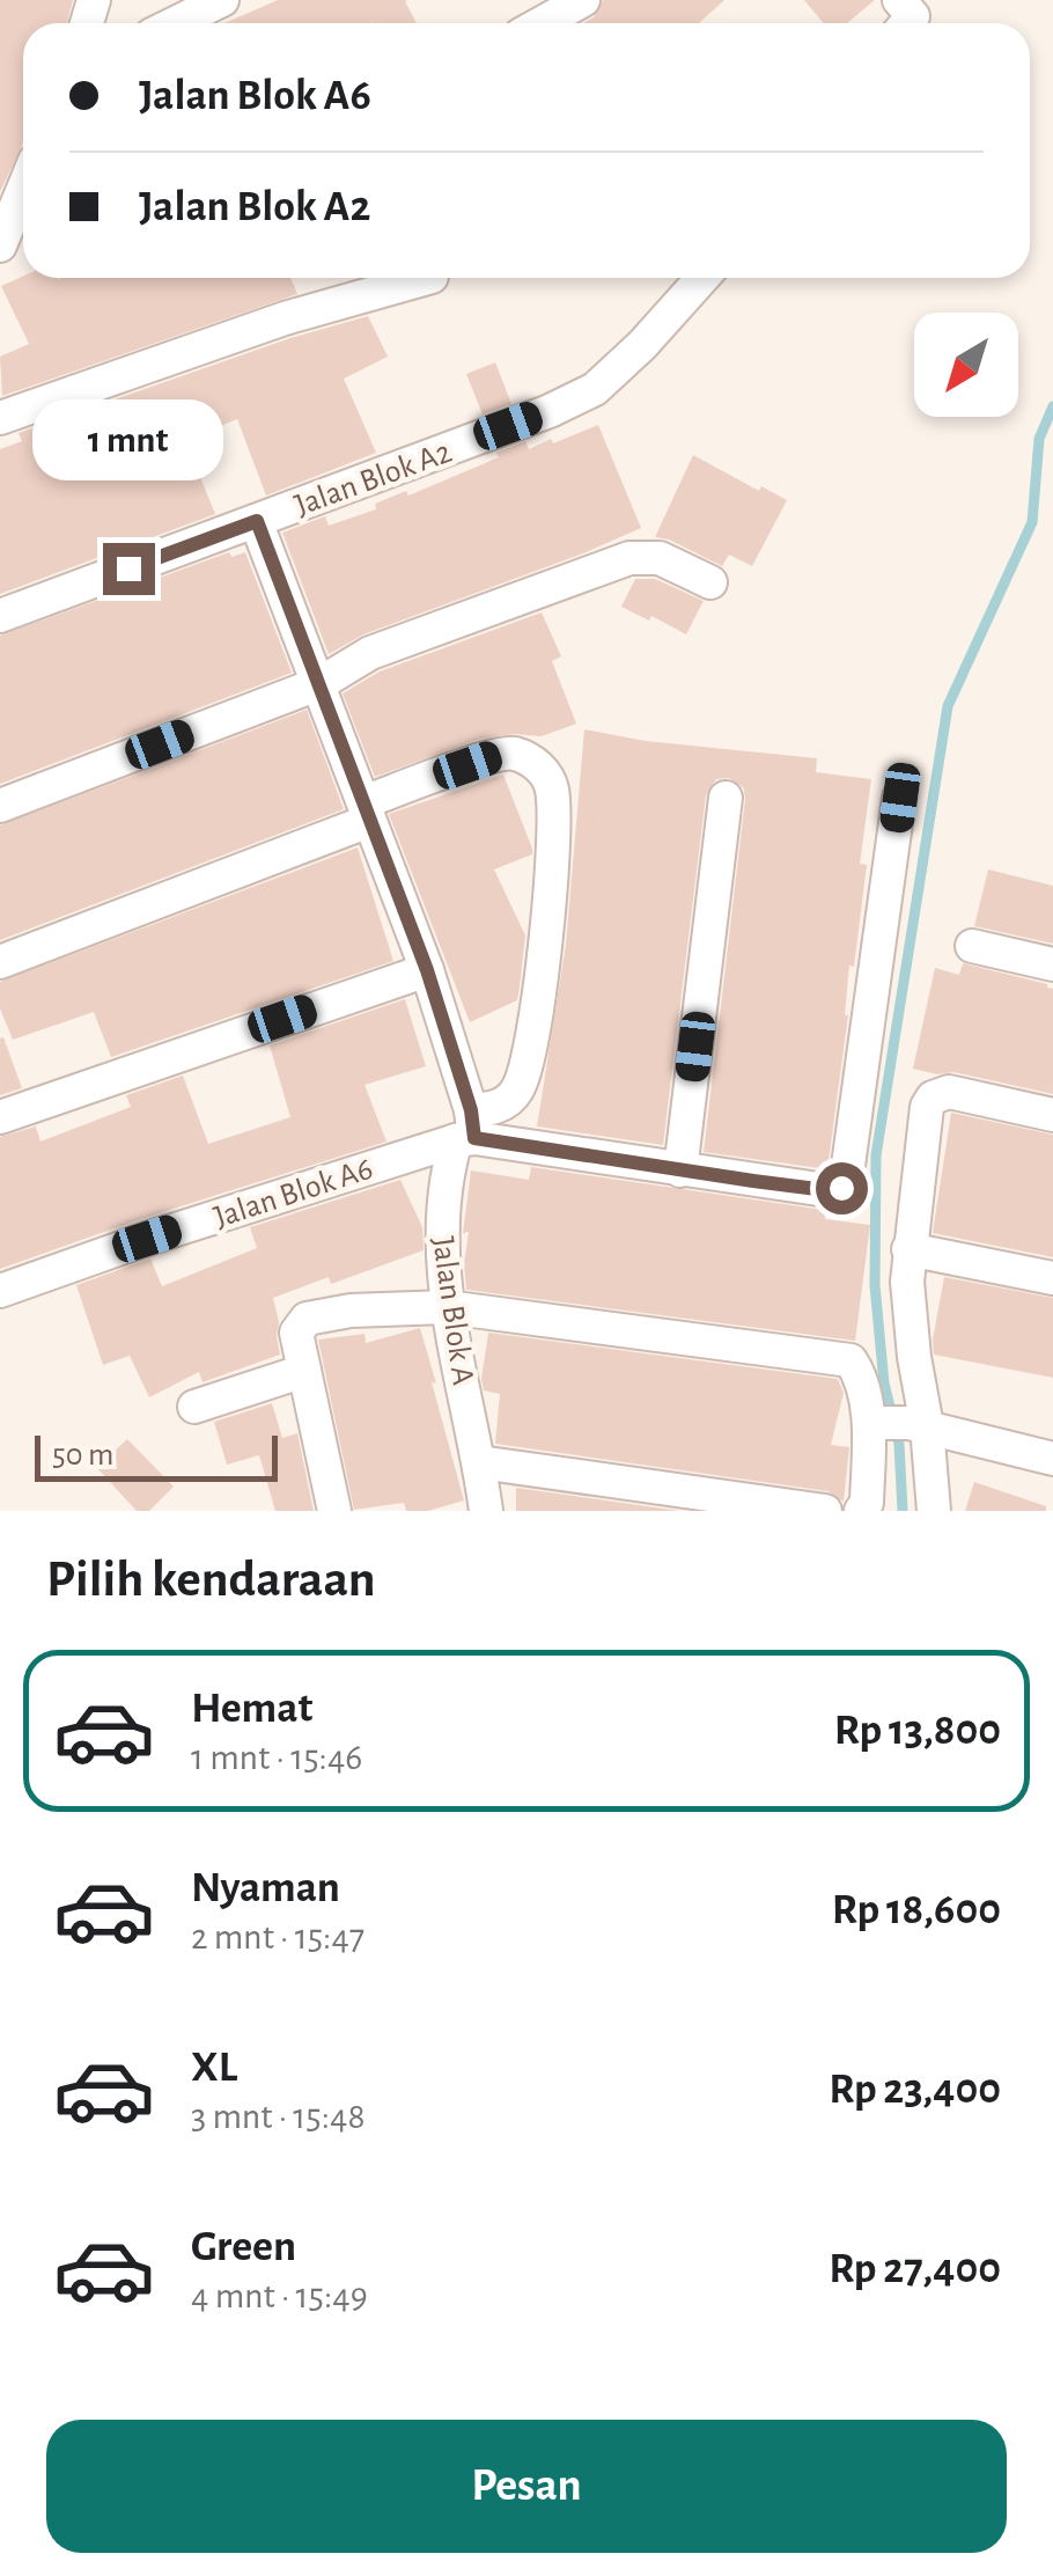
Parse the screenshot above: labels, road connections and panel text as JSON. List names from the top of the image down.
{
  "streets": {
    "street": ["Jalan Blok A2", "Jalan Blok A6", "Jalan Blok A"]
  },
  "crossings": [
    ["Jalan Blok A2", "Jalan Blok A"],
    ["Jalan Blok A6", "Jalan Blok A"]
  ],
  "scale_bar": "50 m",
  "north": "bottom left",
  "page": {
    "banner": ["Jalan Blok A6", "Jalan Blok A2"],
    "bubble": "1 mnt",
    "scale": "50 m",
    "heading": "Pilih kendaraan",
    "list": [
      {
        "name": "Hemat",
        "note": "1 mnt · 15:46",
        "value": "Rp 13,800"
      },
      {
        "name": "Nyaman",
        "note": "2 mnt · 15:47",
        "value": "Rp 18,600"
      },
      {
        "name": "XL",
        "note": "3 mnt · 15:48",
        "value": "Rp 23,400"
      },
      {
        "name": "Green",
        "note": "4 mnt · 15:49",
        "value": "Rp 27,400"
      }
    ],
    "buttons": "Pesan"
  }
}
